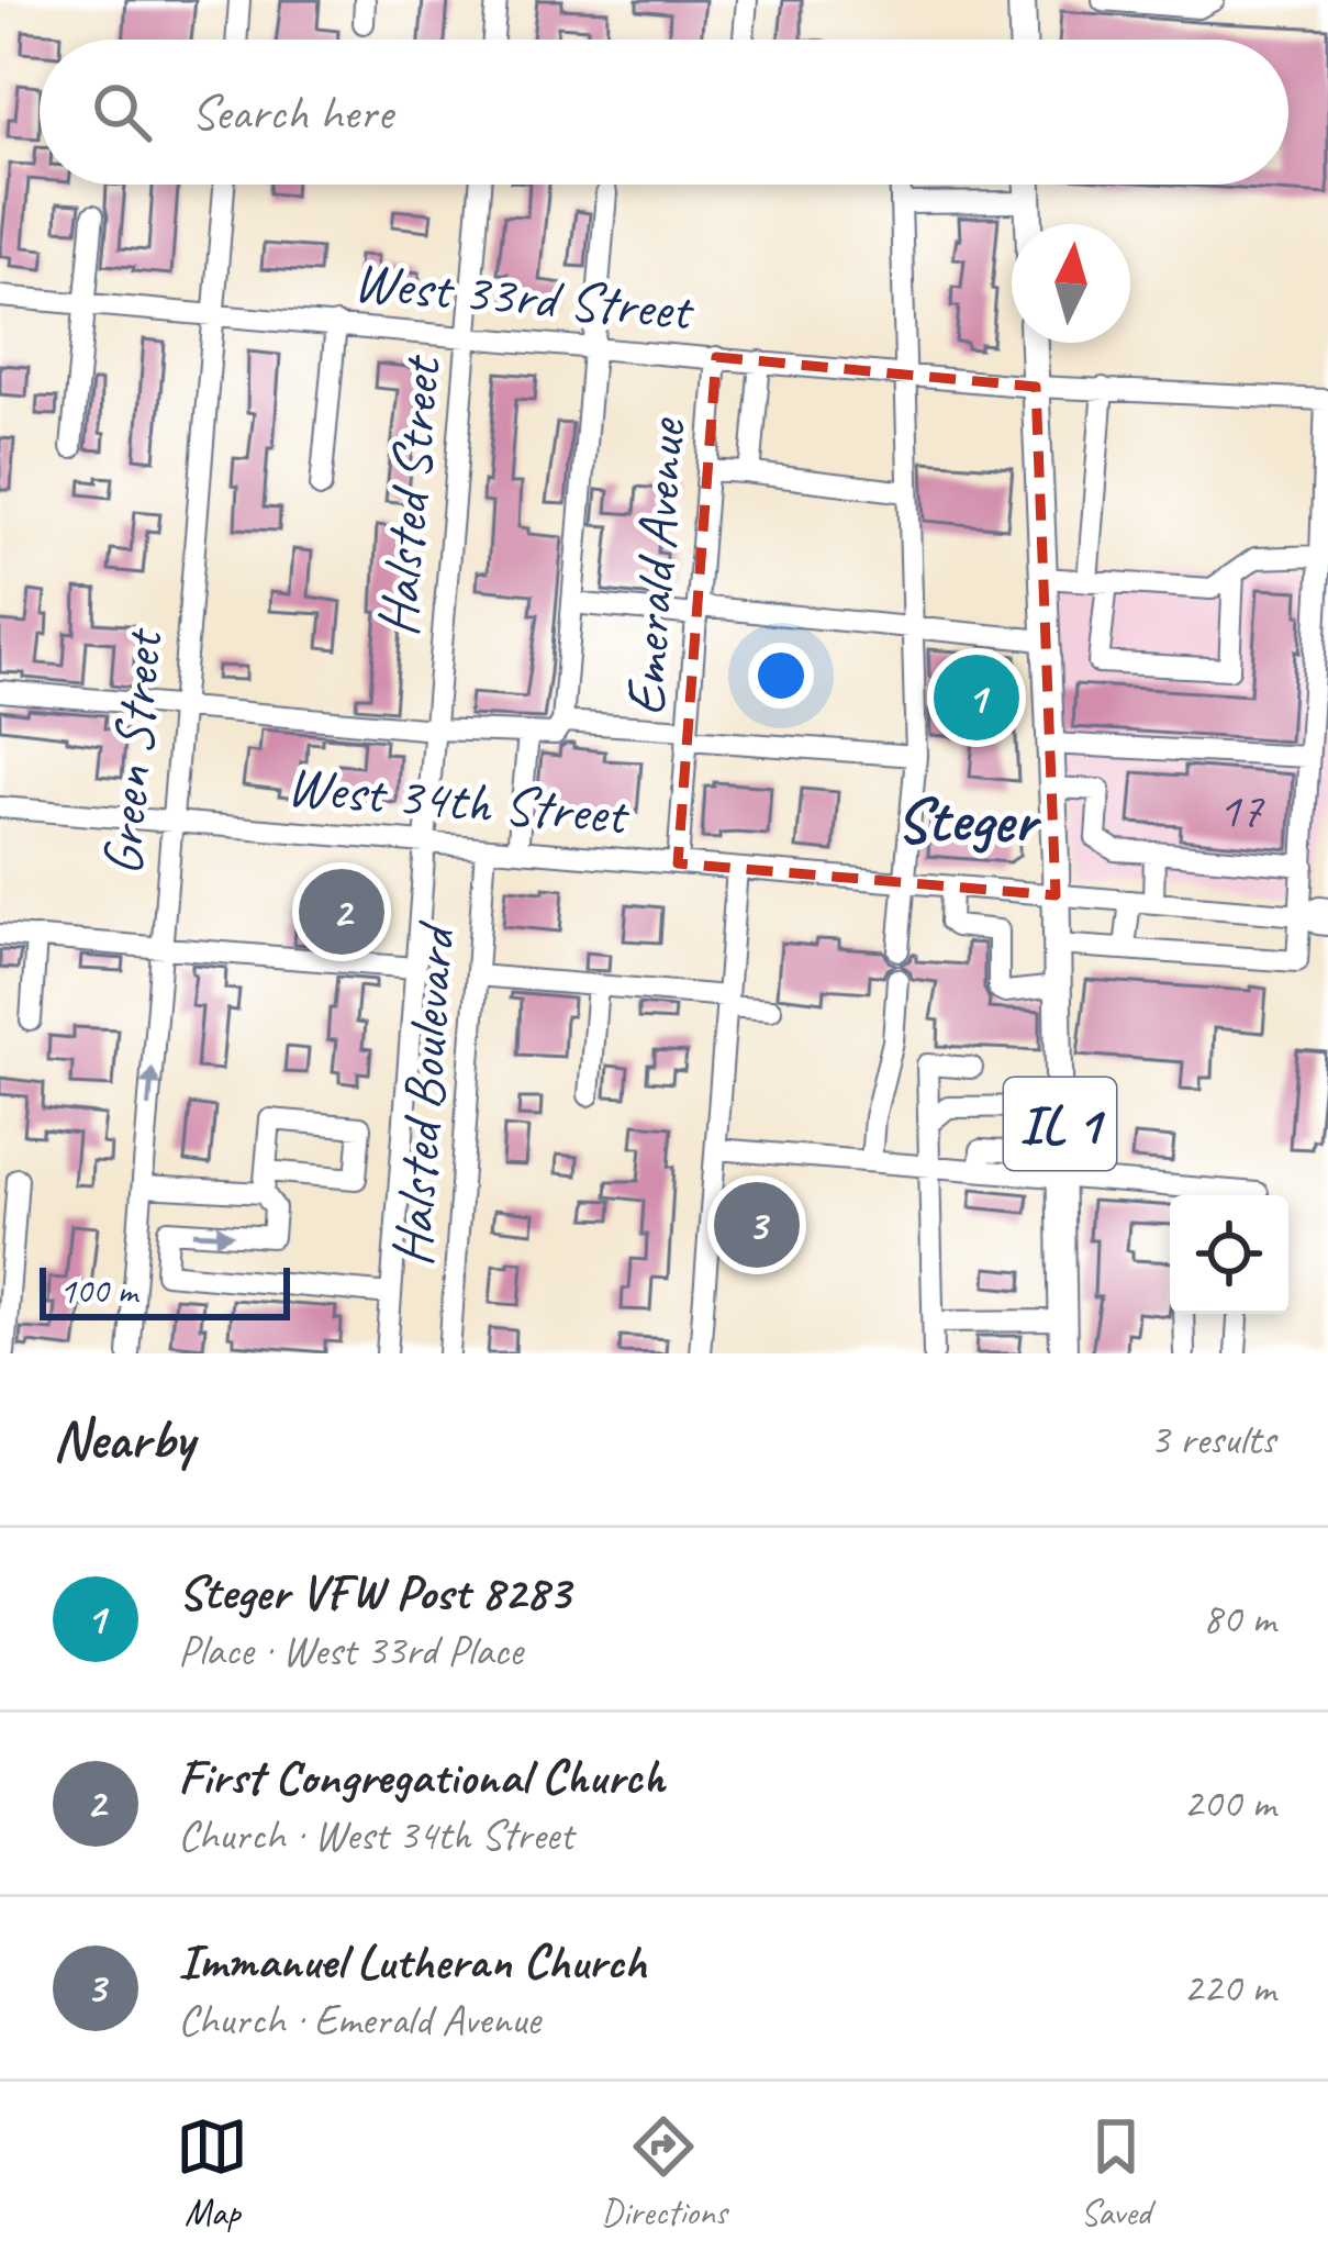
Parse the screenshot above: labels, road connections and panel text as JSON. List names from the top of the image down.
{
  "streets": {
    "main road": ["IL 1"],
    "street": [
      "West 33rd Street",
      "Halsted Street",
      "Emerald Avenue",
      "Green Street",
      "West 34th Street",
      "Halsted Boulevard"
    ]
  },
  "crossings": [
    ["West 33rd Street", "Halsted Street"],
    ["West 33rd Street", "Emerald Avenue"],
    ["West 33rd Street", "Green Street"],
    ["West 33rd Street", "IL 1"],
    ["Halsted Street", "West 34th Street"],
    ["Halsted Street", "Halsted Boulevard"],
    ["Emerald Avenue", "West 34th Street"],
    ["Green Street", "West 34th Street"],
    ["West 34th Street", "Halsted Boulevard"],
    ["West 34th Street", "IL 1"]
  ],
  "districts": ["Steger"],
  "house_numbers": ["17"],
  "scale_bar": "100 m",
  "north": "top",
  "page": {
    "search": "Search here",
    "pins": ["1", "2", "3"],
    "scale": "100 m",
    "heading": ["Nearby", "3 results"],
    "list": [
      {
        "mark": "1",
        "name": "Steger VFW Post 8283",
        "note": "Place · West 33rd Place",
        "value": "80 m"
      },
      {
        "mark": "2",
        "name": "First Congregational Church",
        "note": "Church · West 34th Street",
        "value": "200 m"
      },
      {
        "mark": "3",
        "name": "Immanuel Lutheran Church",
        "note": "Church · Emerald Avenue",
        "value": "220 m"
      }
    ],
    "nav": ["Map", "Directions", "Saved"]
  }
}
